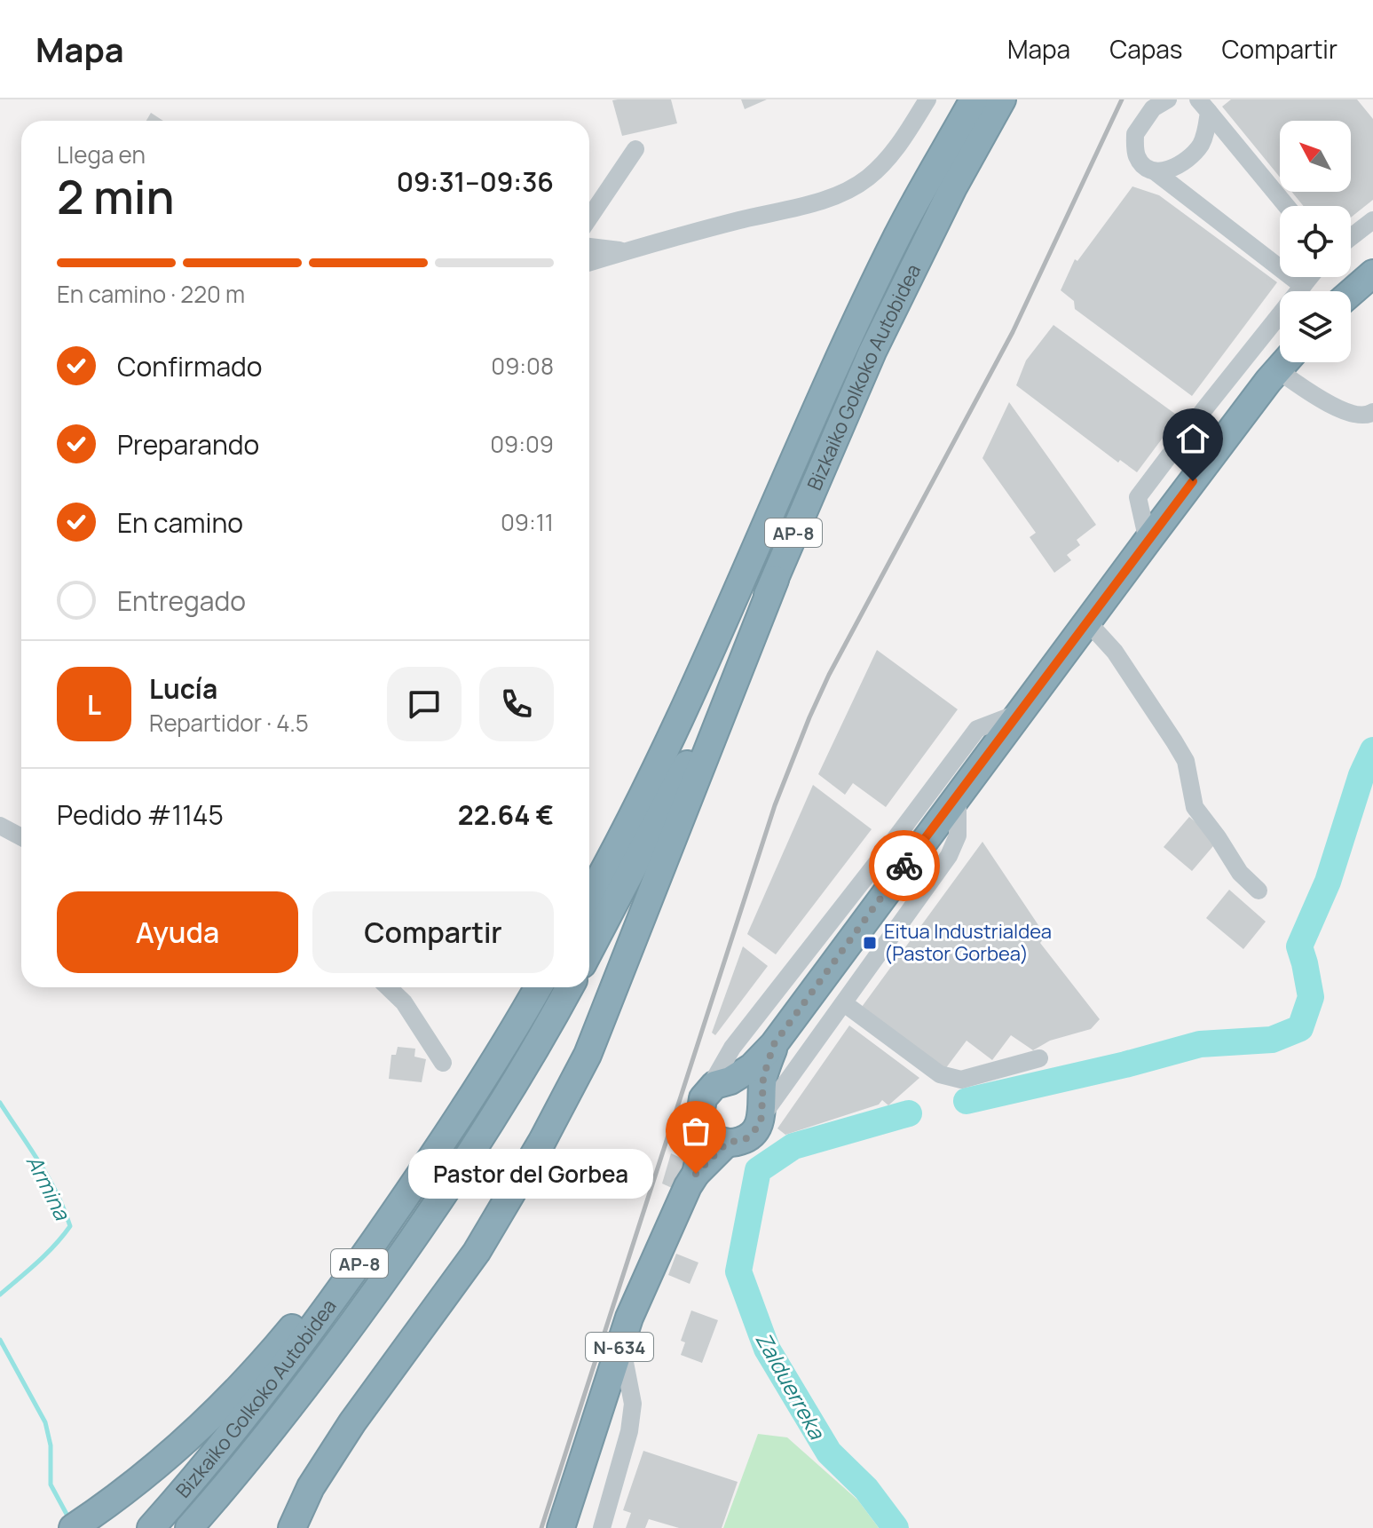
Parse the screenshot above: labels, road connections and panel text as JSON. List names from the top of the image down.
{
  "streets": {
    "highway": ["Bizkaiko Golkoko Autobidea", "AP-8", "N-634"]
  },
  "water": ["Armina", "Zalduerreka"],
  "places": {
    "transit": ["Eitua Industrialdea (Pastor Gorbea)"],
    "other": ["Pastor del Gorbea"]
  },
  "north": "top left",
  "page": {
    "header": "Mapa",
    "nav": ["Mapa", "Capas", "Compartir"],
    "heading": ["2 min", "Llega en", "09:31–09:36"],
    "panel": [
      "Lucía",
      "Repartidor · 4.5",
      "Pedido #1145",
      "22.64 €"
    ],
    "bar": "En camino · 220 m",
    "list": [
      ["Confirmado", "09:08"],
      ["Preparando", "09:09"],
      ["En camino", "09:11"],
      "Entregado"
    ],
    "round": "L",
    "buttons": ["Ayuda", "Compartir"],
    "bubble": "Pastor del Gorbea"
  }
}
